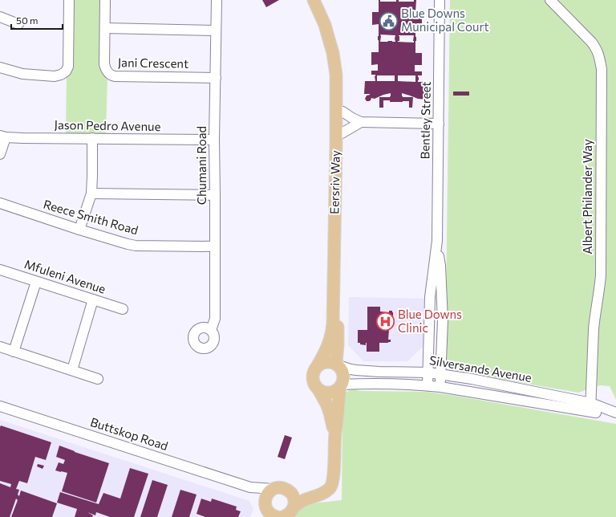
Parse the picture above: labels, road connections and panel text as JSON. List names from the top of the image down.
{
  "streets": {
    "main road": ["Eersriv Way"],
    "street": [
      "Jani Crescent",
      "Bentley Street",
      "Jason Pedro Avenue",
      "Chumani Road",
      "Albert Philander Way",
      "Reece Smith Road",
      "Mfuleni Avenue",
      "Silversands Avenue",
      "Buttskop Road"
    ]
  },
  "crossings": [
    ["Jani Crescent", "Chumani Road"],
    ["Bentley Street", "Silversands Avenue"],
    ["Jason Pedro Avenue", "Chumani Road"],
    ["Chumani Road", "Reece Smith Road"],
    ["Eersriv Way", "Silversands Avenue"],
    ["Albert Philander Way", "Silversands Avenue"]
  ],
  "places": {
    "public building": ["Blue Downs Municipal Court"],
    "hospital": ["Blue Downs Clinic"]
  },
  "scale_bar": "50 m"
}
